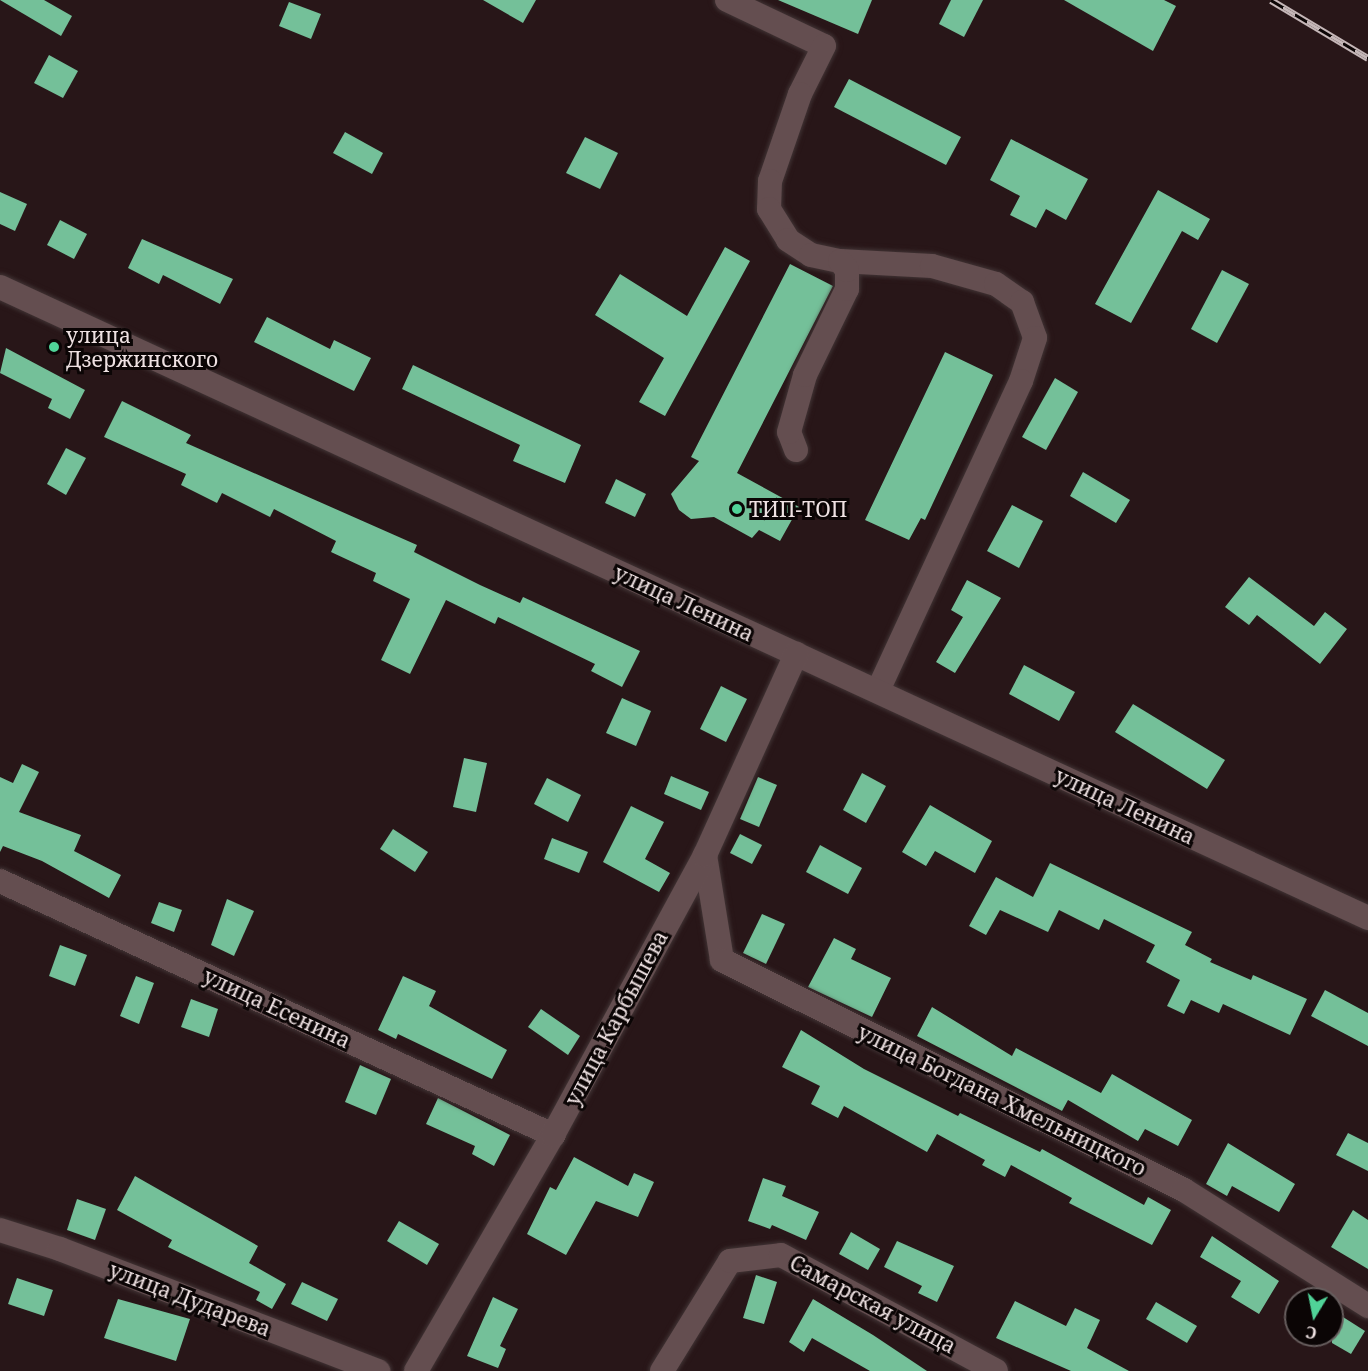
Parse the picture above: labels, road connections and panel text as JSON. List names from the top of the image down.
{
  "streets": {
    "street": [
      "улица Ленина",
      "улица Есенина",
      "улица Карбышева",
      "улица Богдана Хмельницкого",
      "улица Дударева",
      "Самарская улица"
    ]
  },
  "crossings": [
    ["улица Ленина", "улица Карбышева"],
    ["улица Есенина", "улица Карбышева"],
    ["улица Карбышева", "улица Богдана Хмельницкого"]
  ],
  "places": ["улица Дзержинского", "ТИП-ТОП"],
  "north": "bottom"
}
